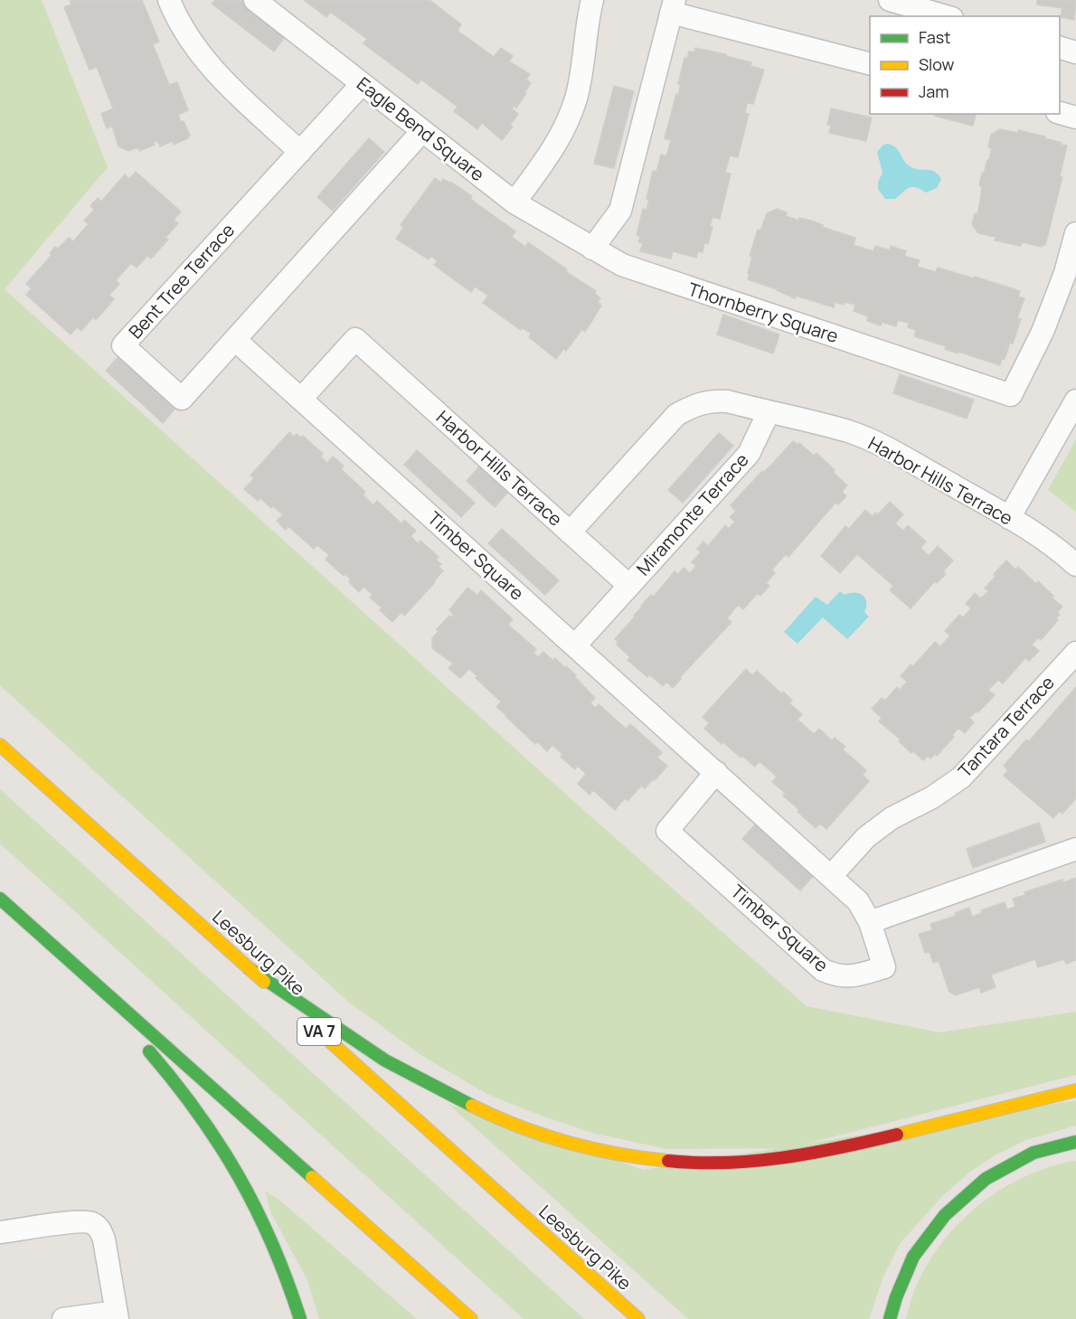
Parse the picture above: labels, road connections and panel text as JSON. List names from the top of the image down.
{
  "streets": {
    "highway": ["Leesburg Pike", "VA 7"],
    "street": [
      "Eagle Bend Square",
      "Bent Tree Terrace",
      "Thornberry Square",
      "Harbor Hills Terrace",
      "Miramonte Terrace",
      "Timber Square",
      "Tantara Terrace"
    ]
  },
  "crossings": [
    ["Eagle Bend Square", "Bent Tree Terrace"],
    ["Eagle Bend Square", "Thornberry Square"],
    ["Bent Tree Terrace", "Timber Square"],
    ["Harbor Hills Terrace", "Miramonte Terrace"],
    ["Harbor Hills Terrace", "Timber Square"],
    ["Miramonte Terrace", "Timber Square"],
    ["Timber Square", "Tantara Terrace"]
  ],
  "legend": ["Fast", "Slow", "Jam"]
}
